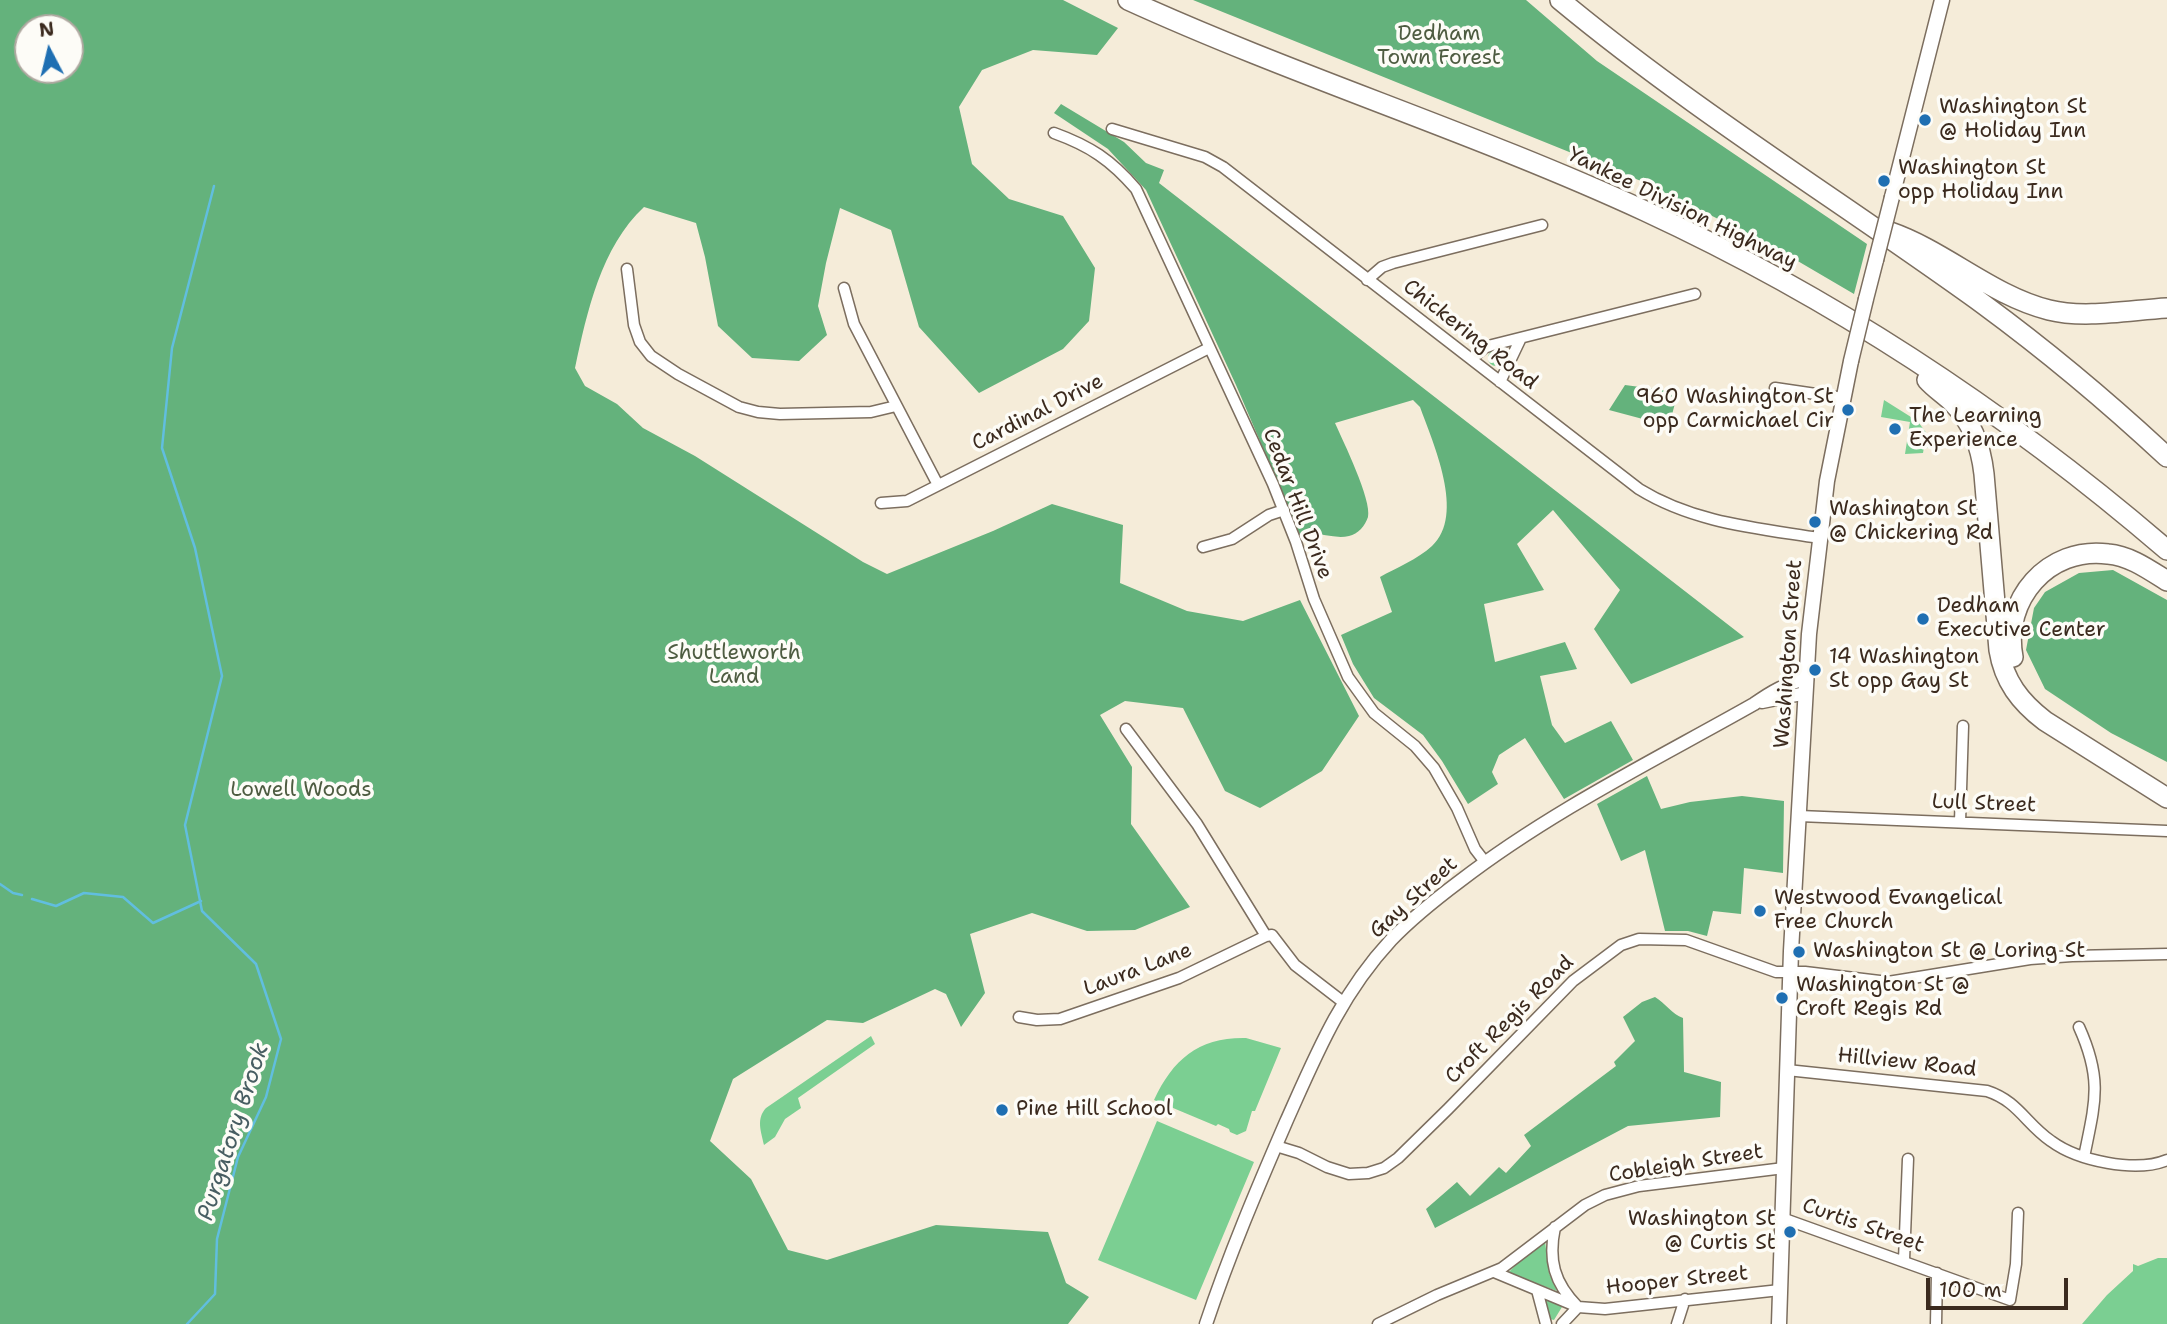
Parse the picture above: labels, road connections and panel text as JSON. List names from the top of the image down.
{
  "streets": {
    "highway": ["Yankee Division Highway"],
    "main road": ["Washington Street"],
    "street": [
      "Chickering Road",
      "Cardinal Drive",
      "Cedar Hill Drive",
      "Lull Street",
      "Gay Street",
      "Laura Lane",
      "Croft Regis Road",
      "Hillview Road",
      "Cobleigh Street",
      "Curtis Street",
      "Hooper Street"
    ]
  },
  "crossings": [
    ["Chickering Road", "Washington Street"],
    ["Cardinal Drive", "Cedar Hill Drive"],
    ["Cedar Hill Drive", "Gay Street"],
    ["Washington Street", "Lull Street"],
    ["Washington Street", "Gay Street"],
    ["Washington Street", "Croft Regis Road"],
    ["Washington Street", "Hillview Road"],
    ["Washington Street", "Cobleigh Street"],
    ["Washington Street", "Curtis Street"],
    ["Washington Street", "Hooper Street"],
    ["Gay Street", "Croft Regis Road"],
    ["Cobleigh Street", "Hooper Street"]
  ],
  "water": ["Purgatory Brook"],
  "parks": ["Dedham Town Forest", "Shuttleworth Land", "Lowell Woods"],
  "places": [
    "Washington St @ Holiday Inn",
    "Washington St opp Holiday Inn",
    "960 Washington St opp Carmichael Cir",
    "The Learning Experience",
    "Washington St @ Chickering Rd",
    "Dedham Executive Center",
    "14 Washington St opp Gay St",
    "Westwood Evangelical Free Church",
    "Washington St @ Loring St",
    "Washington St @ Croft Regis Rd",
    "Pine Hill School",
    "Washington St @ Curtis St"
  ],
  "scale_bar": "100 m",
  "north": "top"
}
